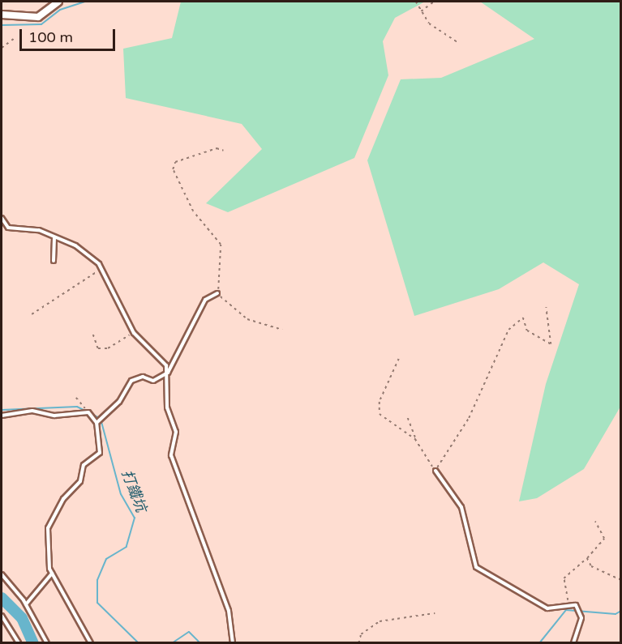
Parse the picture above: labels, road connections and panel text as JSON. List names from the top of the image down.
{
  "water": ["打鐵坑"],
  "scale_bar": "100 m"
}
